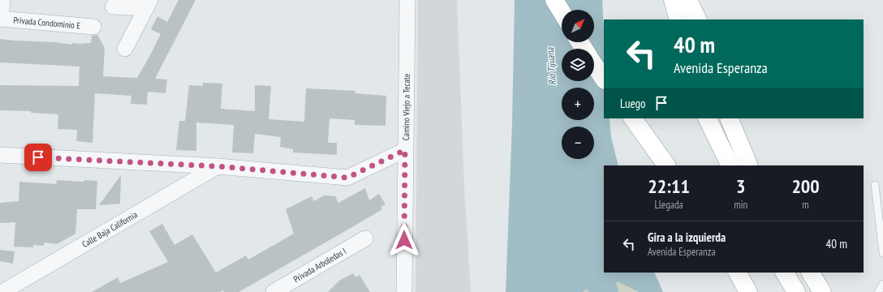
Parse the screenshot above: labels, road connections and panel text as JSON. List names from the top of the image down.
{
  "streets": {
    "street": [
      "Privada Condominio E",
      "Camino Viejo a Tecate",
      "Calle Baja California",
      "Privada Arboledas I"
    ]
  },
  "water": ["Río Tijuana"],
  "north": "top right",
  "page": {
    "map_buttons": ["+", "−"],
    "turn": ["40 m", "Avenida Esperanza"],
    "then": "Luego",
    "eta": [
      "22:11",
      "Llegada",
      "3",
      "min",
      "200",
      "m"
    ],
    "list": [
      {
        "name": "Gira a la izquierda",
        "note": "Avenida Esperanza",
        "value": "40 m"
      }
    ]
  }
}
